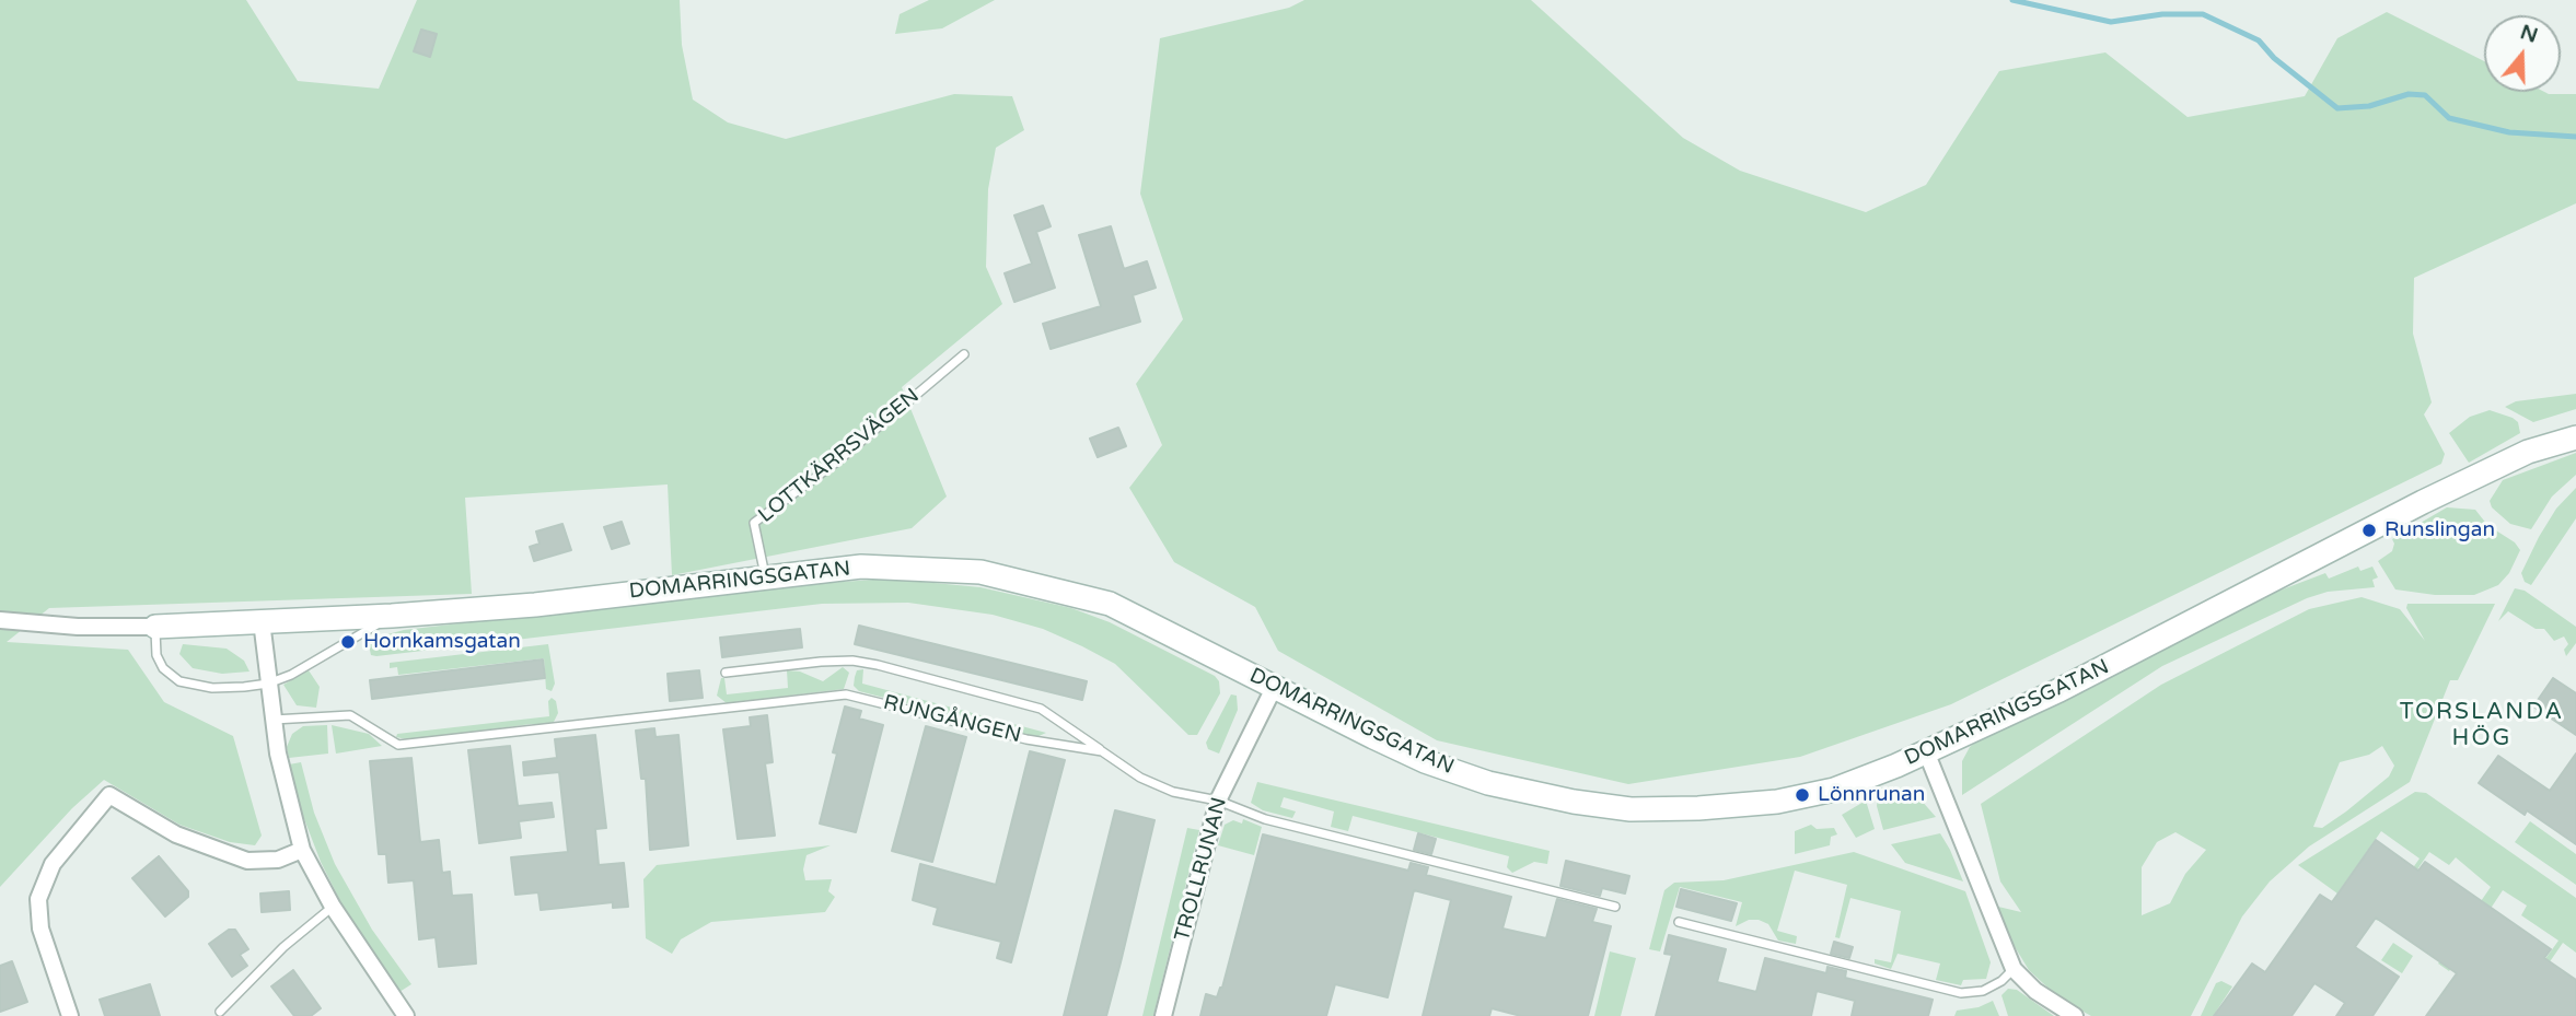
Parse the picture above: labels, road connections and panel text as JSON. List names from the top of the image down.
{
  "streets": {
    "street": ["DOMARRINGSGATAN", "TROLLRUNAN"],
    "lane": ["LOTTKÄRRSVÄGEN", "RUNGÅNGEN"]
  },
  "crossings": [
    ["LOTTKÄRRSVÄGEN", "DOMARRINGSGATAN"],
    ["DOMARRINGSGATAN", "TROLLRUNAN"],
    ["RUNGÅNGEN", "TROLLRUNAN"]
  ],
  "districts": ["TORSLANDA HÖG"],
  "places": ["Runslingan", "Hornkamsgatan", "Lönnrunan"],
  "north": "top"
}
